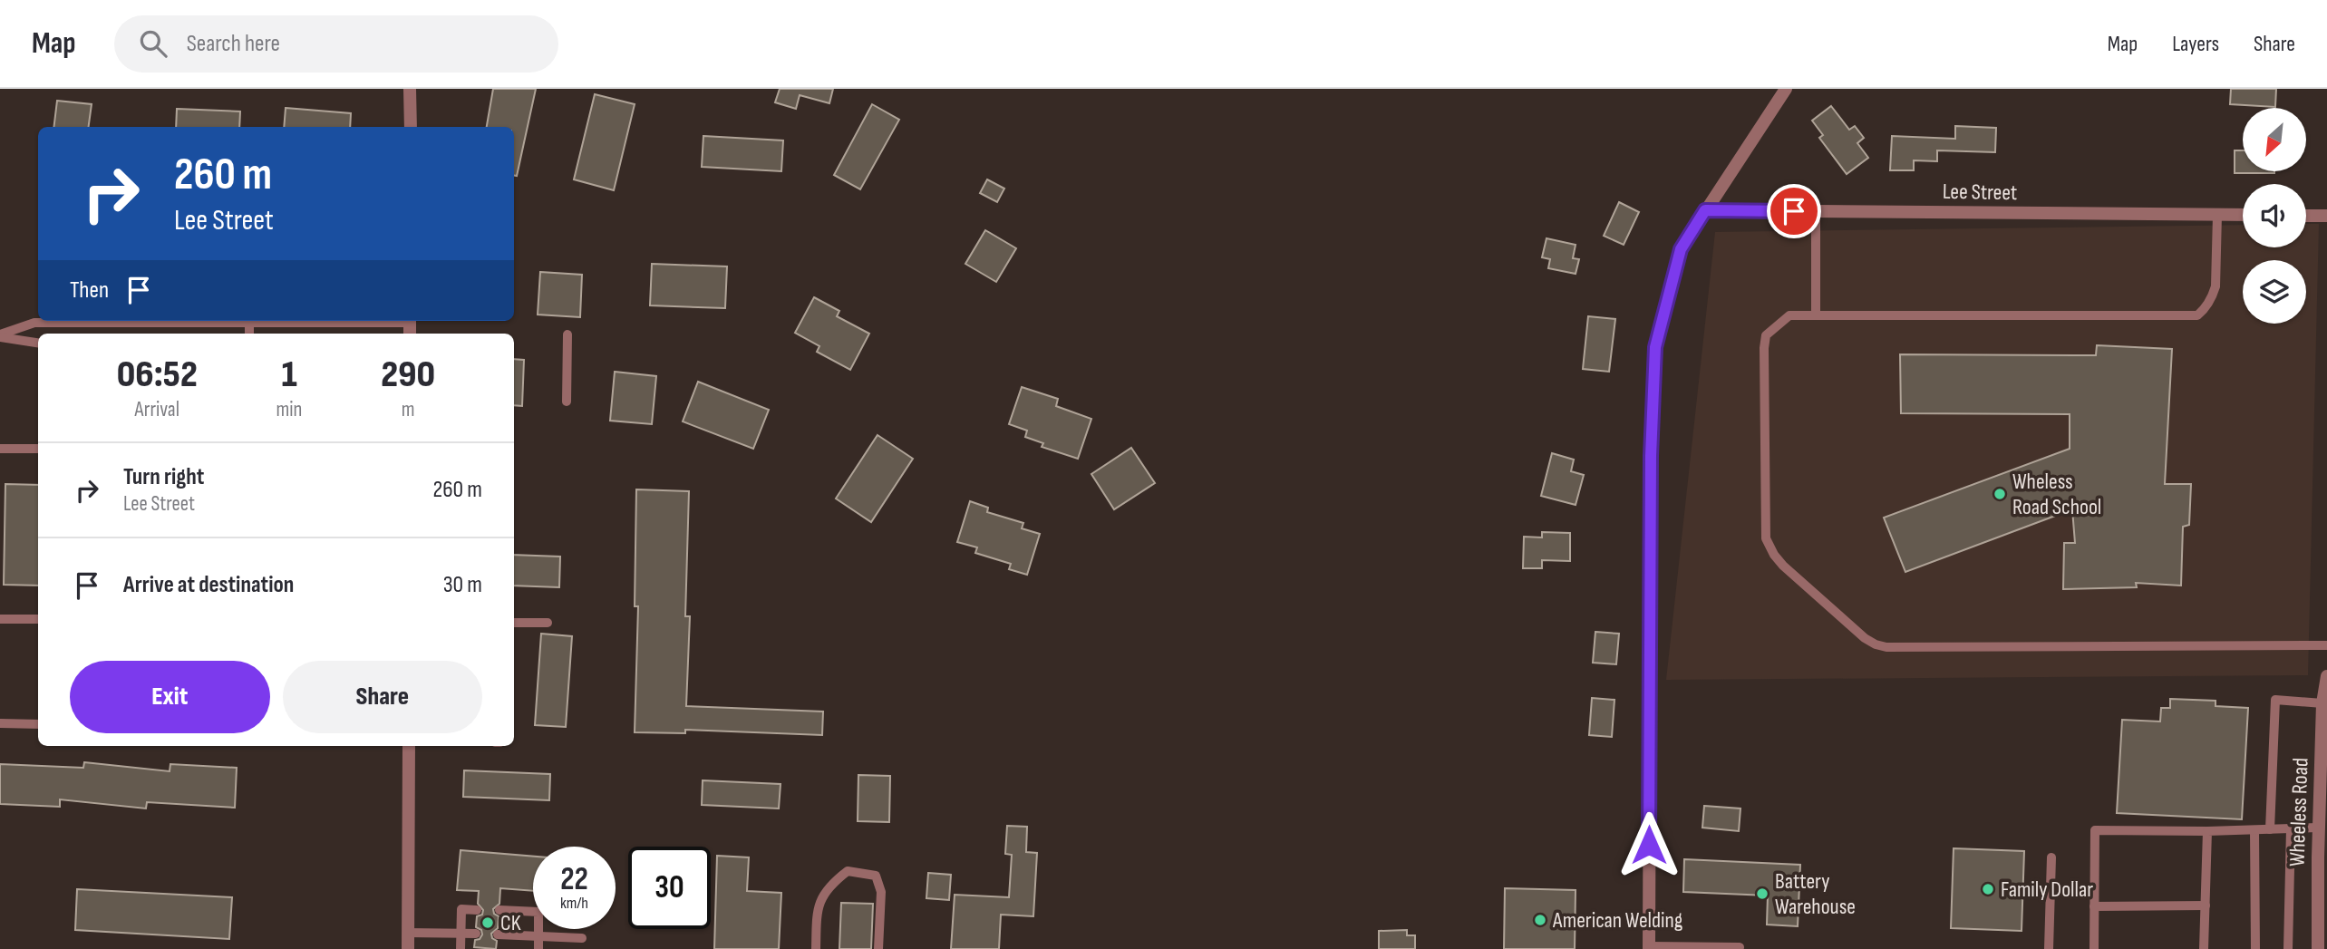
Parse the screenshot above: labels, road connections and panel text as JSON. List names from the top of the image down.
{
  "streets": {
    "street": ["Lee Street", "Wheeless Road"]
  },
  "places": [
    "Wheless Road School",
    "Family Dollar",
    "Battery Warehouse",
    "American Welding",
    "CK"
  ],
  "north": "bottom left",
  "page": {
    "header": "Map",
    "search": "Search here",
    "nav": ["Map", "Layers", "Share"],
    "turn": ["260 m", "Lee Street"],
    "then": "Then",
    "eta": [
      "06:52",
      "Arrival",
      "1",
      "min",
      "290",
      "m"
    ],
    "list": [
      {
        "name": "Turn right",
        "note": "Lee Street",
        "value": "260 m"
      },
      {
        "name": "Arrive at destination",
        "value": "30 m"
      }
    ],
    "buttons": ["Exit", "Share"],
    "speed": "22 km/h",
    "limit": "30"
  }
}
